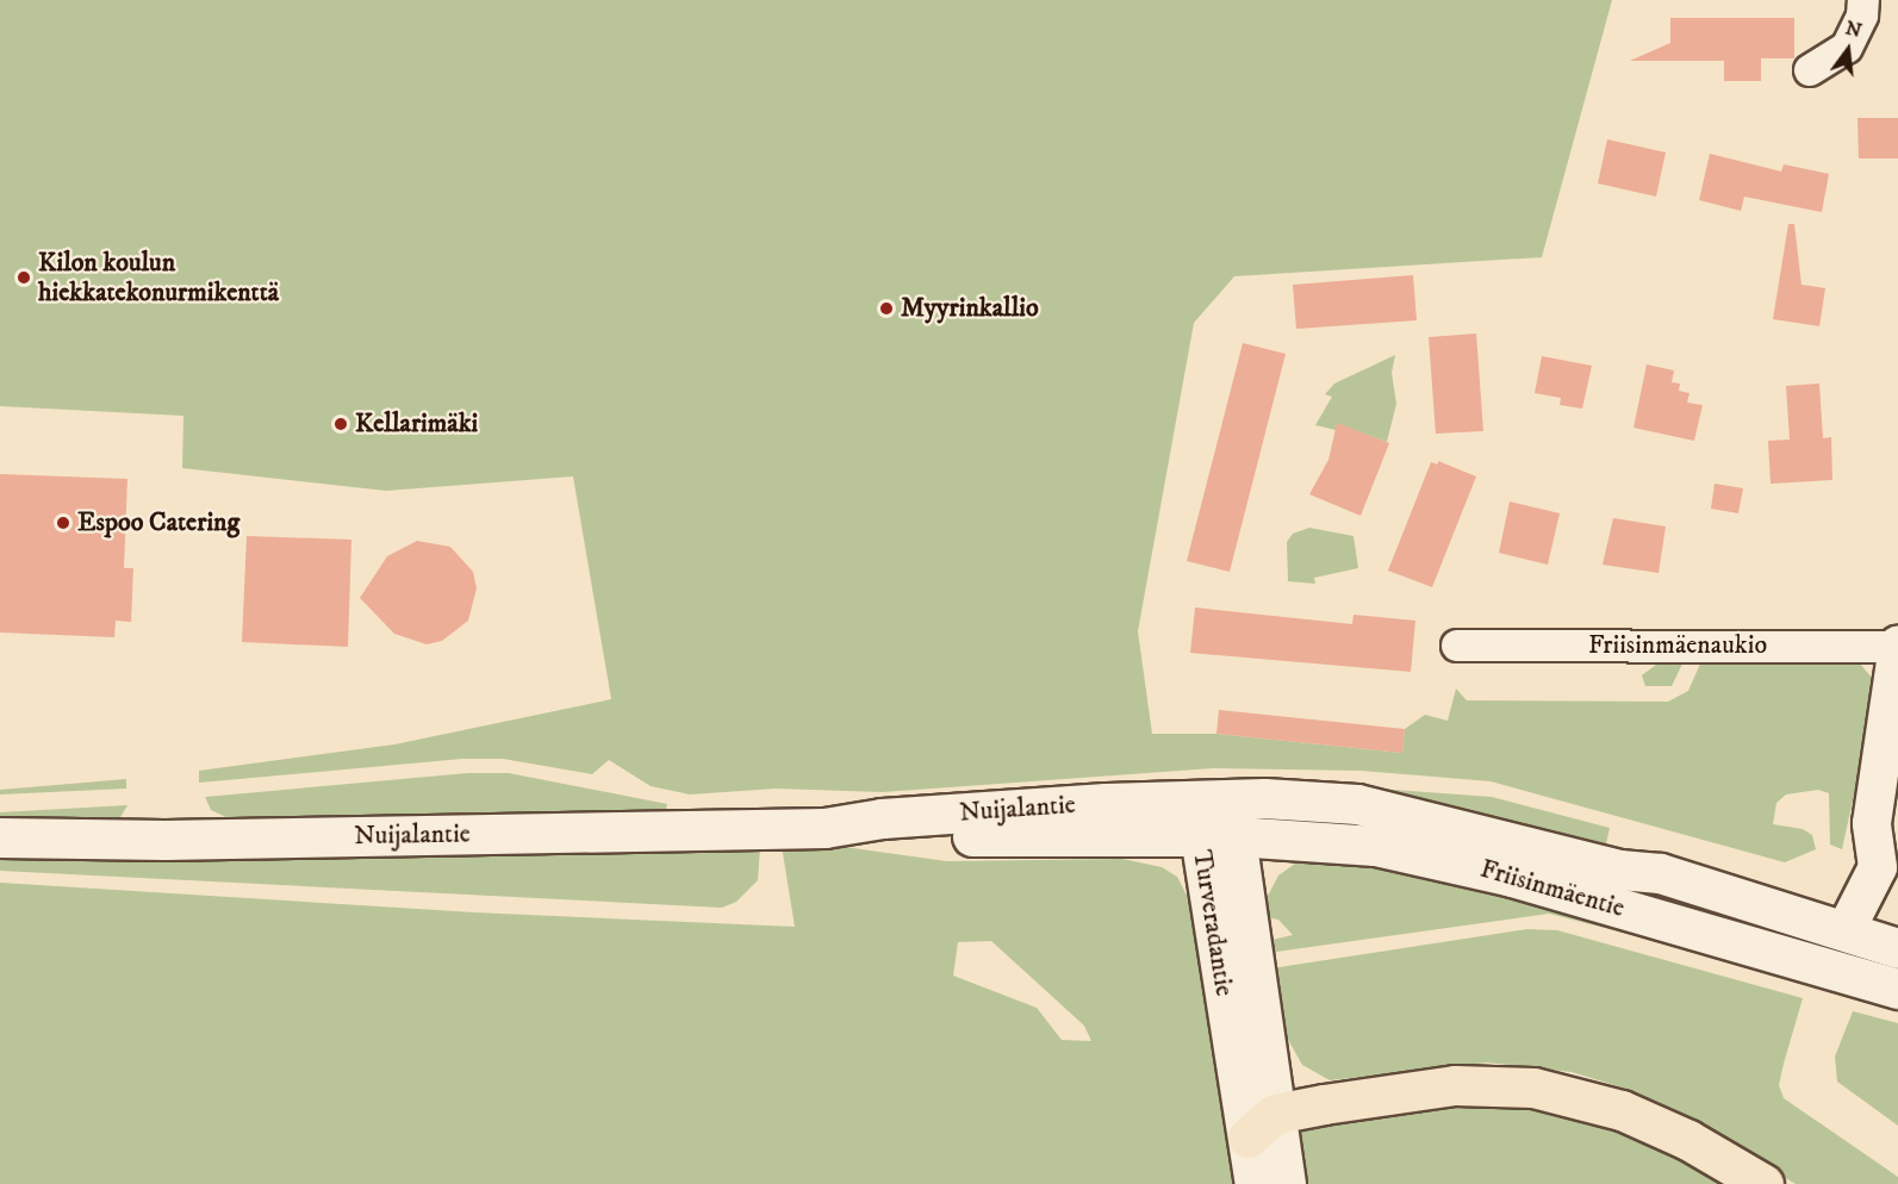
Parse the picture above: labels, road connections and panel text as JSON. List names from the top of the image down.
{
  "streets": {
    "main road": ["Nuijalantie", "Friisinmäentie", "Turveradantie"],
    "street": ["Friisinmäenaukio"]
  },
  "crossings": [
    ["Nuijalantie", "Friisinmäentie"],
    ["Nuijalantie", "Turveradantie"],
    ["Friisinmäentie", "Turveradantie"]
  ],
  "places": [
    "Kilon koulun hiekkatekonurmikenttä",
    "Myyrinkallio",
    "Kellarimäki",
    "Espoo Catering"
  ],
  "north": "top"
}
